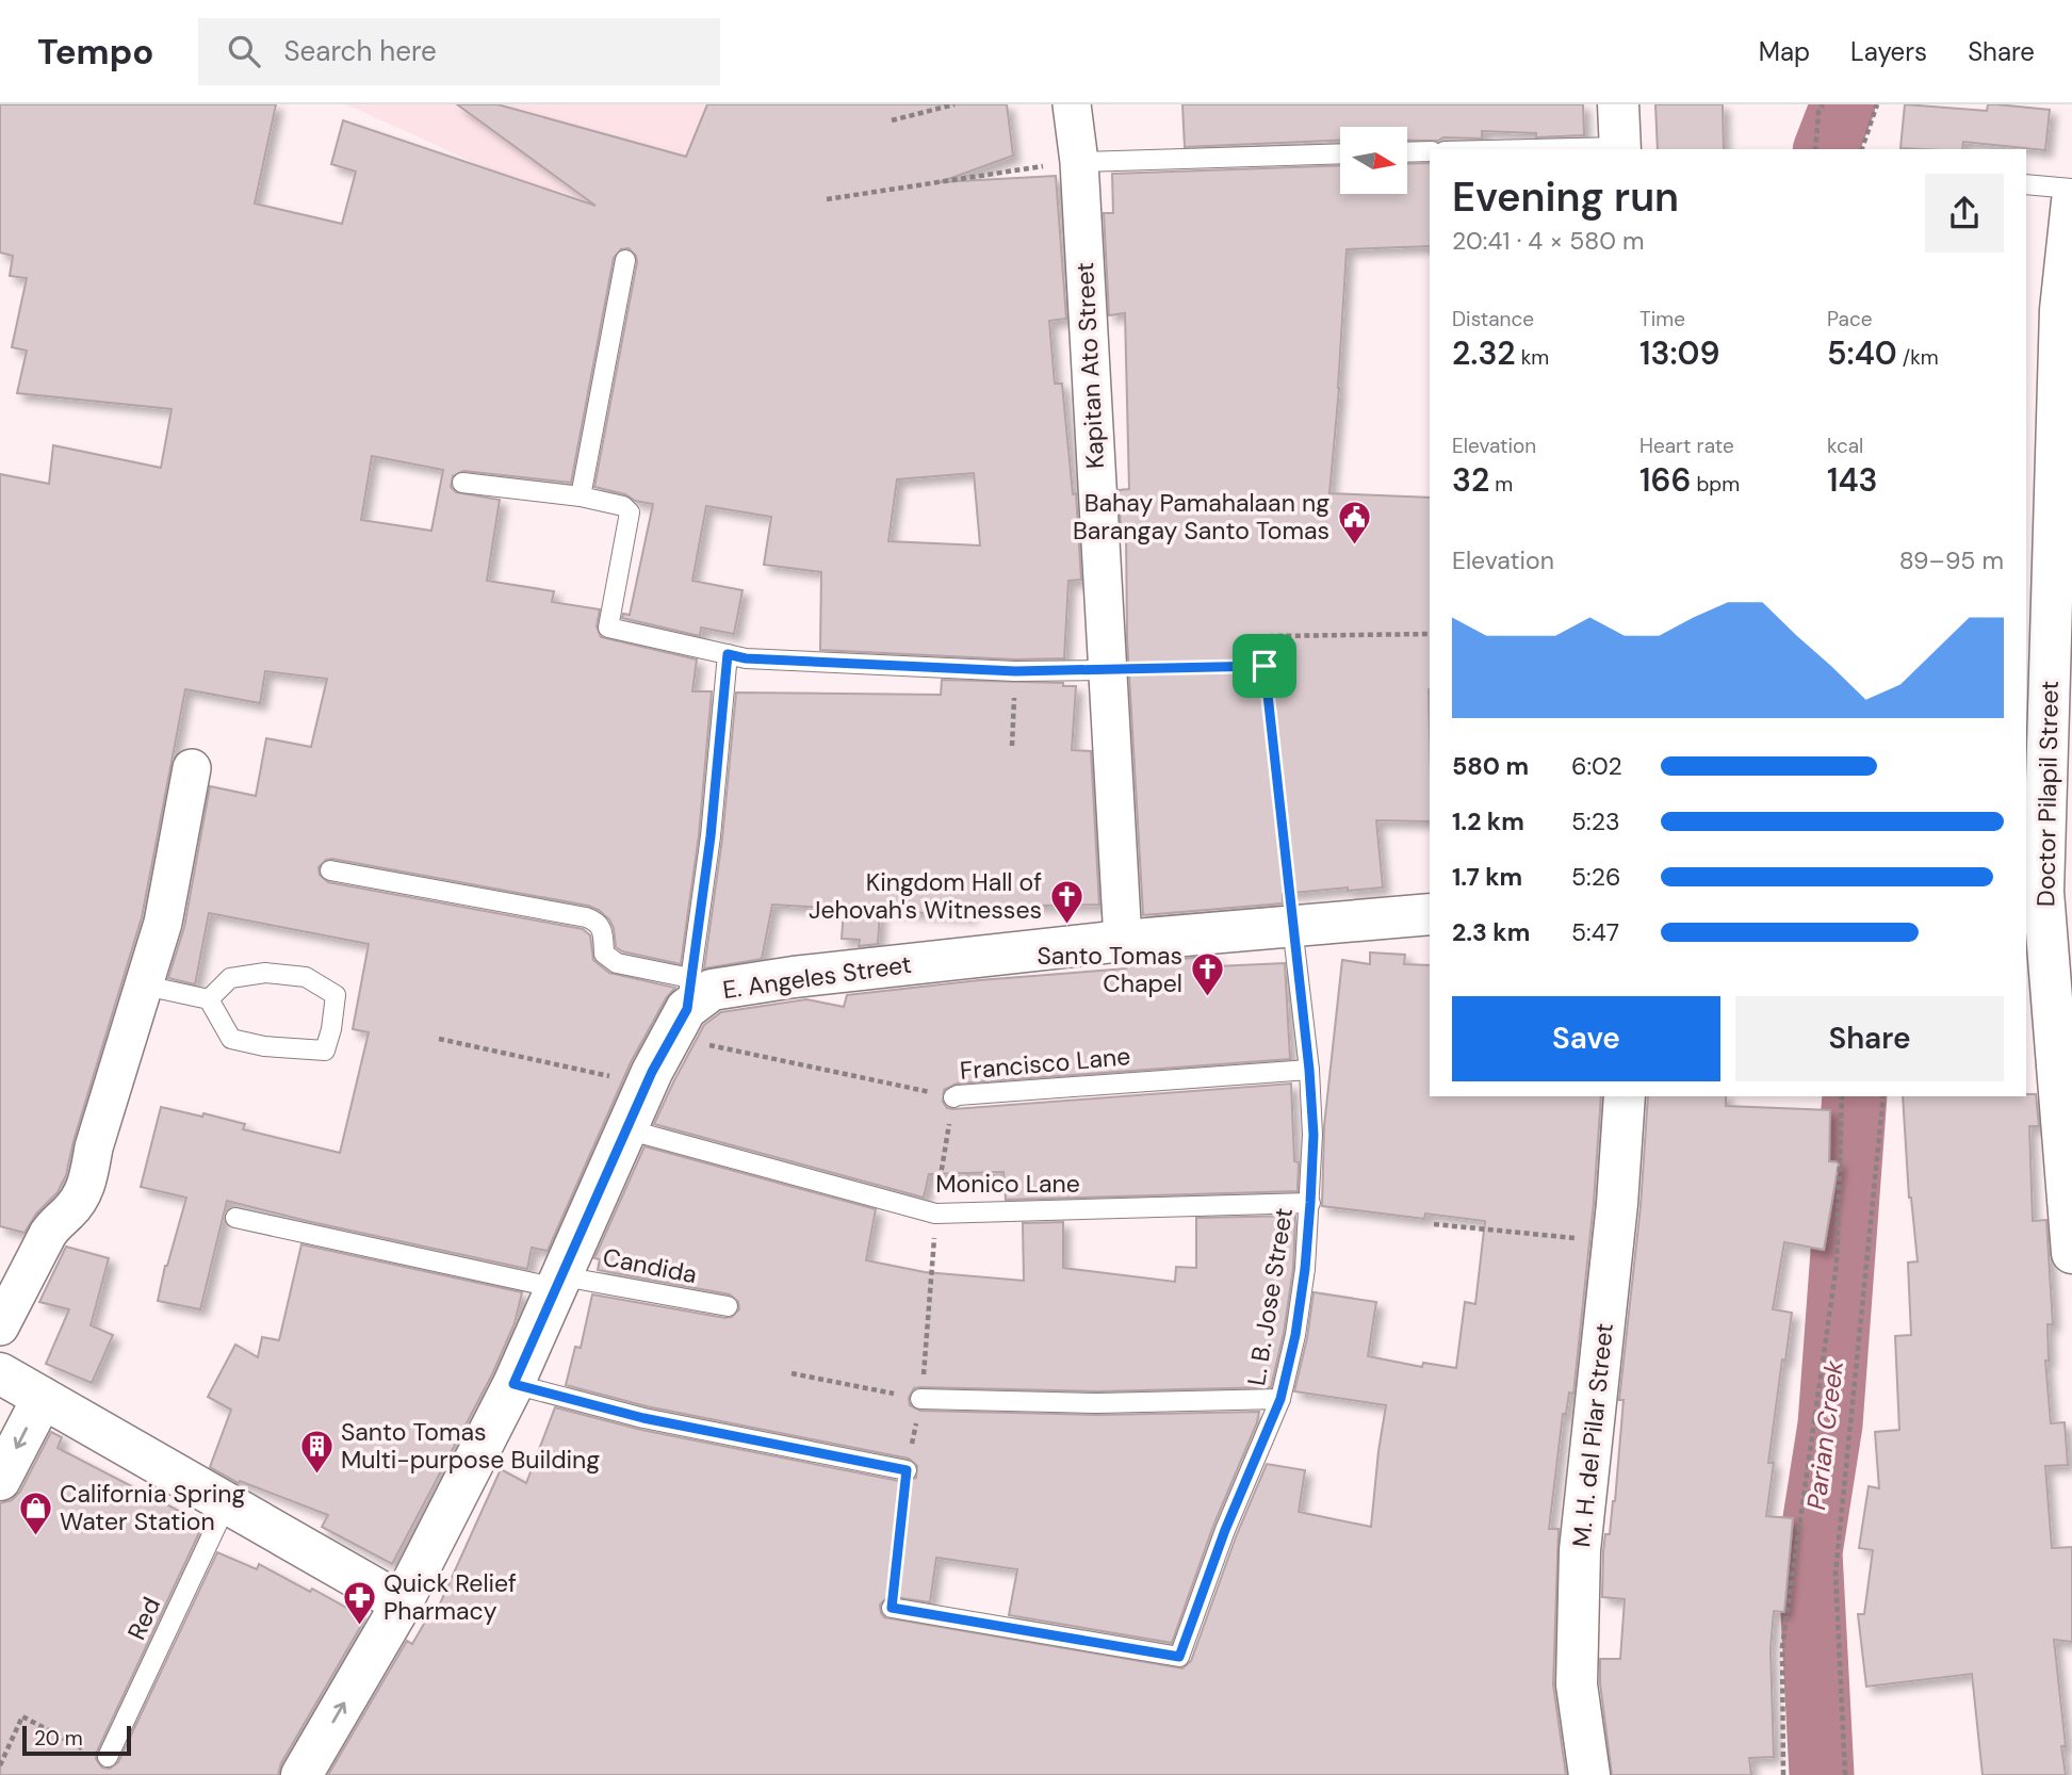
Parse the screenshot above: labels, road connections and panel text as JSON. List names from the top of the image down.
{
  "streets": {
    "street": [
      "Kapitan Ato Street",
      "Doctor Pilapil Street",
      "E. Angeles Street",
      "M. H. del Pilar Street"
    ],
    "lane": [
      "Francisco Lane",
      "Monico Lane",
      "Candida",
      "L. B. Jose Street",
      "Red"
    ]
  },
  "crossings": [
    ["Kapitan Ato Street", "E. Angeles Street"],
    ["E. Angeles Street", "Francisco Lane"],
    ["E. Angeles Street", "Monico Lane"],
    ["E. Angeles Street", "Candida"],
    ["E. Angeles Street", "L. B. Jose Street"],
    ["Francisco Lane", "L. B. Jose Street"],
    ["Monico Lane", "L. B. Jose Street"]
  ],
  "water": ["Parian Creek"],
  "places": {
    "public building": ["Bahay Pamahalaan ng Barangay Santo Tomas"],
    "church": ["Kingdom Hall of Jehovah's Witnesses", "Santo Tomas Chapel"],
    "building": ["Santo Tomas Multi-purpose Building"],
    "shop": ["California Spring Water Station"],
    "pharmacy": ["Quick Relief Pharmacy"]
  },
  "scale_bar": "20 m",
  "north": "right",
  "page": {
    "header": "Tempo",
    "search": "Search here",
    "nav": ["Map", "Layers", "Share"],
    "heading": ["Evening run", "20:41 · 4 × 580 m"],
    "stats": [
      ["Distance", "2.32 km"],
      ["Time", "13:09"],
      ["Pace", "5:40 /km"],
      ["Elevation", "32 m"],
      ["Heart rate", "166 bpm"],
      ["kcal", "143"]
    ],
    "chart": ["Elevation", "89–95 m"],
    "list": [
      {
        "name": "580 m",
        "note": "6:02"
      },
      {
        "name": "1.2 km",
        "note": "5:23"
      },
      {
        "name": "1.7 km",
        "note": "5:26"
      },
      {
        "name": "2.3 km",
        "note": "5:47"
      }
    ],
    "buttons": ["Save", "Share"],
    "scale": "20 m"
  }
}
